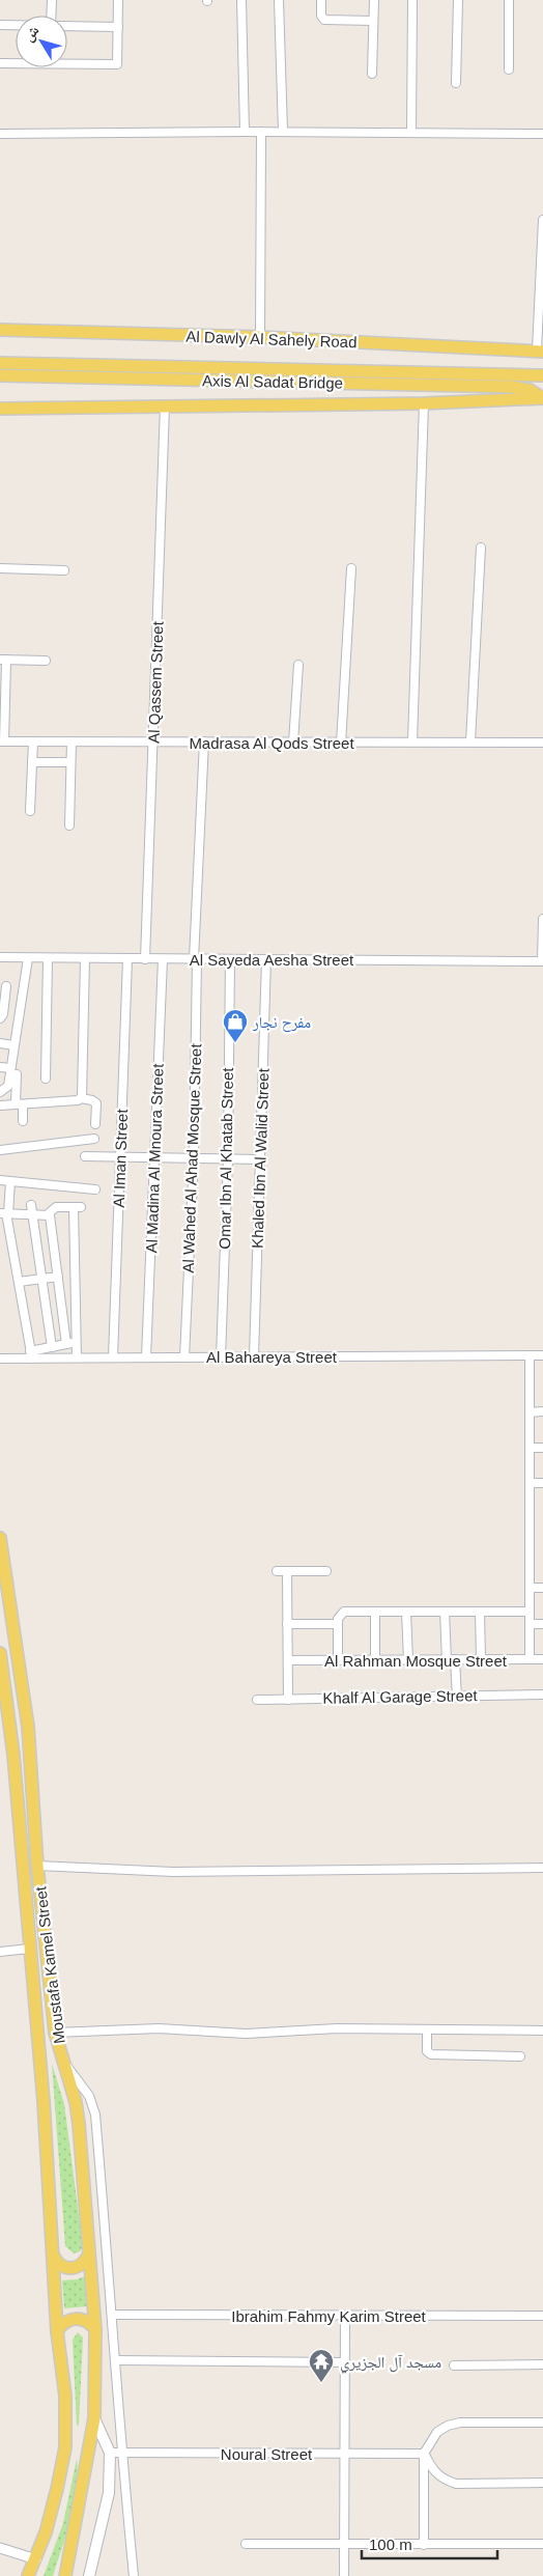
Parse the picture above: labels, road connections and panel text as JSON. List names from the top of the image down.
{
  "streets": {
    "main road": ["Al Dawly Al Sahely Road", "Axis Al Sadat Bridge", "Moustafa Kamel Street"],
    "street": [
      "Al Qassem Street",
      "Madrasa Al Qods Street",
      "Al Sayeda Aesha Street",
      "Al Iman Street",
      "Al Madina Al Mnoura Street",
      "Al Wahed Al Ahad Mosque Street",
      "Omar Ibn Al Khatab Street",
      "Khaled Ibn Al Walid Street",
      "Al Bahareya Street",
      "Al Rahman Mosque Street",
      "Khalf Al Garage Street",
      "Ibrahim Fahmy Karim Street",
      "Noural Street"
    ]
  },
  "crossings": [
    ["Al Qassem Street", "Madrasa Al Qods Street"],
    ["Al Qassem Street", "Al Sayeda Aesha Street"],
    ["Madrasa Al Qods Street", "Al Wahed Al Ahad Mosque Street"],
    ["Al Sayeda Aesha Street", "Al Iman Street"],
    ["Al Sayeda Aesha Street", "Al Madina Al Mnoura Street"],
    ["Al Sayeda Aesha Street", "Al Wahed Al Ahad Mosque Street"],
    ["Al Sayeda Aesha Street", "Omar Ibn Al Khatab Street"],
    ["Al Sayeda Aesha Street", "Khaled Ibn Al Walid Street"],
    ["Al Iman Street", "Al Bahareya Street"],
    ["Al Madina Al Mnoura Street", "Al Bahareya Street"],
    ["Al Wahed Al Ahad Mosque Street", "Al Bahareya Street"],
    ["Omar Ibn Al Khatab Street", "Al Bahareya Street"],
    ["Khaled Ibn Al Walid Street", "Al Bahareya Street"]
  ],
  "places": {
    "shop": ["مفرح نجار"],
    "temple": ["مسجد آل الجزيري"]
  },
  "scale_bar": "100 m",
  "north": "top left"
}
